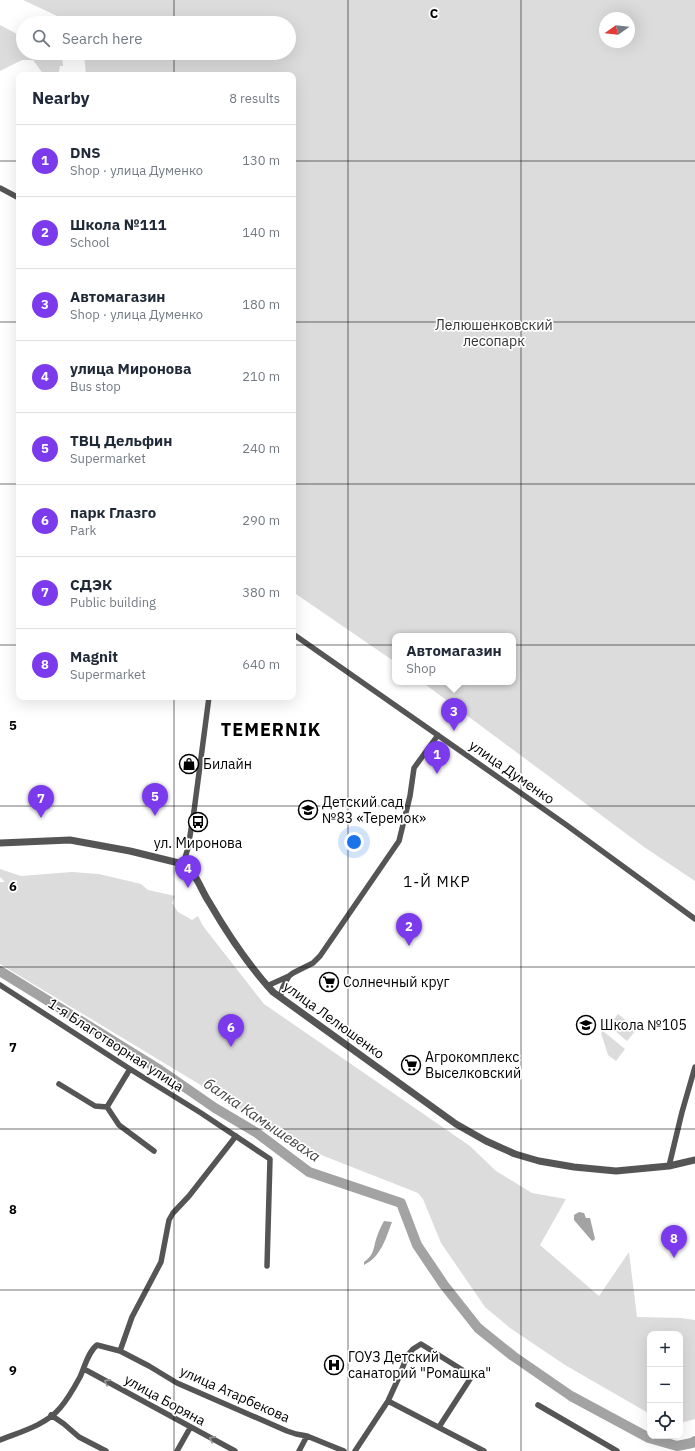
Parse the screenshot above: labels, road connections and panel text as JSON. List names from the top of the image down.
{
  "streets": {
    "street": [
      "улица Думенко",
      "улица Лелюшенко",
      "1-я Благотворная улица",
      "улица Атарбекова",
      "улица Боряна"
    ]
  },
  "crossings": [
    ["улица Атарбекова", "улица Боряна"]
  ],
  "one_way": ["улица Боряна"],
  "districts": ["TEMERNIK", "1-Й МКР"],
  "water": ["балка Камышеваха"],
  "parks": ["Лелюшенковский лесопарк"],
  "places": {
    "shop": ["Билайн"],
    "school or university": ["Детский сад №83 «Теремок»", "Школа №105"],
    "bus stop": ["ул. Миронова"],
    "supermarket": ["Солнечный круг", "Агрокомплекс Выселковский"],
    "hospital": ["ГОУЗ Детский санаторий \"Ромашка\""]
  },
  "north": "left",
  "page": {
    "search": "Search here",
    "heading": ["Nearby", "8 results"],
    "list": [
      {
        "mark": "1",
        "name": "DNS",
        "note": "Shop · улица Думенко",
        "value": "130 m"
      },
      {
        "mark": "2",
        "name": "Школа №111",
        "note": "School",
        "value": "140 m"
      },
      {
        "mark": "3",
        "name": "Автомагазин",
        "note": "Shop · улица Думенко",
        "value": "180 m"
      },
      {
        "mark": "4",
        "name": "улица Миронова",
        "note": "Bus stop",
        "value": "210 m"
      },
      {
        "mark": "5",
        "name": "ТВЦ Дельфин",
        "note": "Supermarket",
        "value": "240 m"
      },
      {
        "mark": "6",
        "name": "парк Глазго",
        "note": "Park",
        "value": "290 m"
      },
      {
        "mark": "7",
        "name": "СДЭК",
        "note": "Public building",
        "value": "380 m"
      },
      {
        "mark": "8",
        "name": "Magnit",
        "note": "Supermarket",
        "value": "640 m"
      }
    ],
    "popup": ["Автомагазин", "Shop"],
    "pins": [
      "3",
      "1",
      "5",
      "7",
      "4",
      "2",
      "6",
      "8"
    ],
    "map_buttons": ["+", "−"]
  },
  "grid": {
    "columns": ["C"],
    "rows": [
      "5",
      "6",
      "7",
      "8",
      "9"
    ]
  }
}
